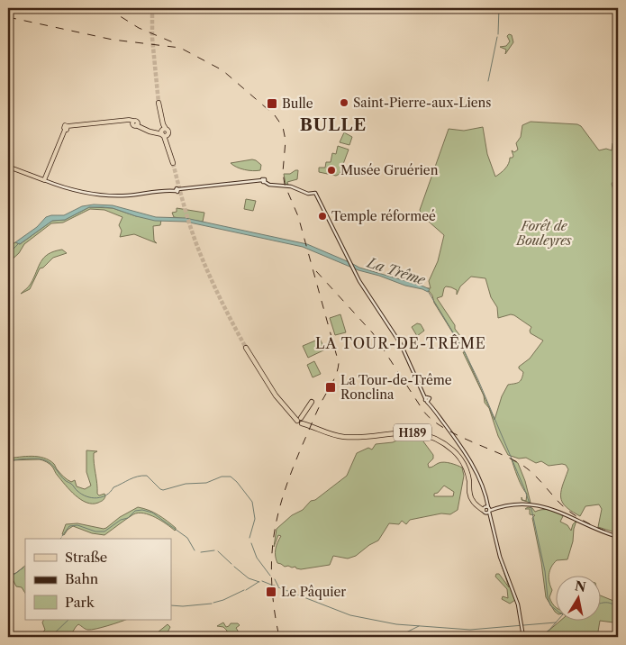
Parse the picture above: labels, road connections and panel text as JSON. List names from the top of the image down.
{
  "streets": {
    "highway": ["H189"]
  },
  "districts": ["BULLE", "LA TOUR-DE-TRÊME"],
  "water": ["La Trême"],
  "parks": ["Forêt de Bouleyres"],
  "places": {
    "other": ["Saint-Pierre-aux-Liens", "Musée Gruérien", "Temple réformeé"],
    "transit": ["Bulle", "La Tour-de-Trême Ronclina", "Le Pâquier"]
  },
  "legend": ["Straße", "Bahn", "Park"],
  "north": "top"
}
